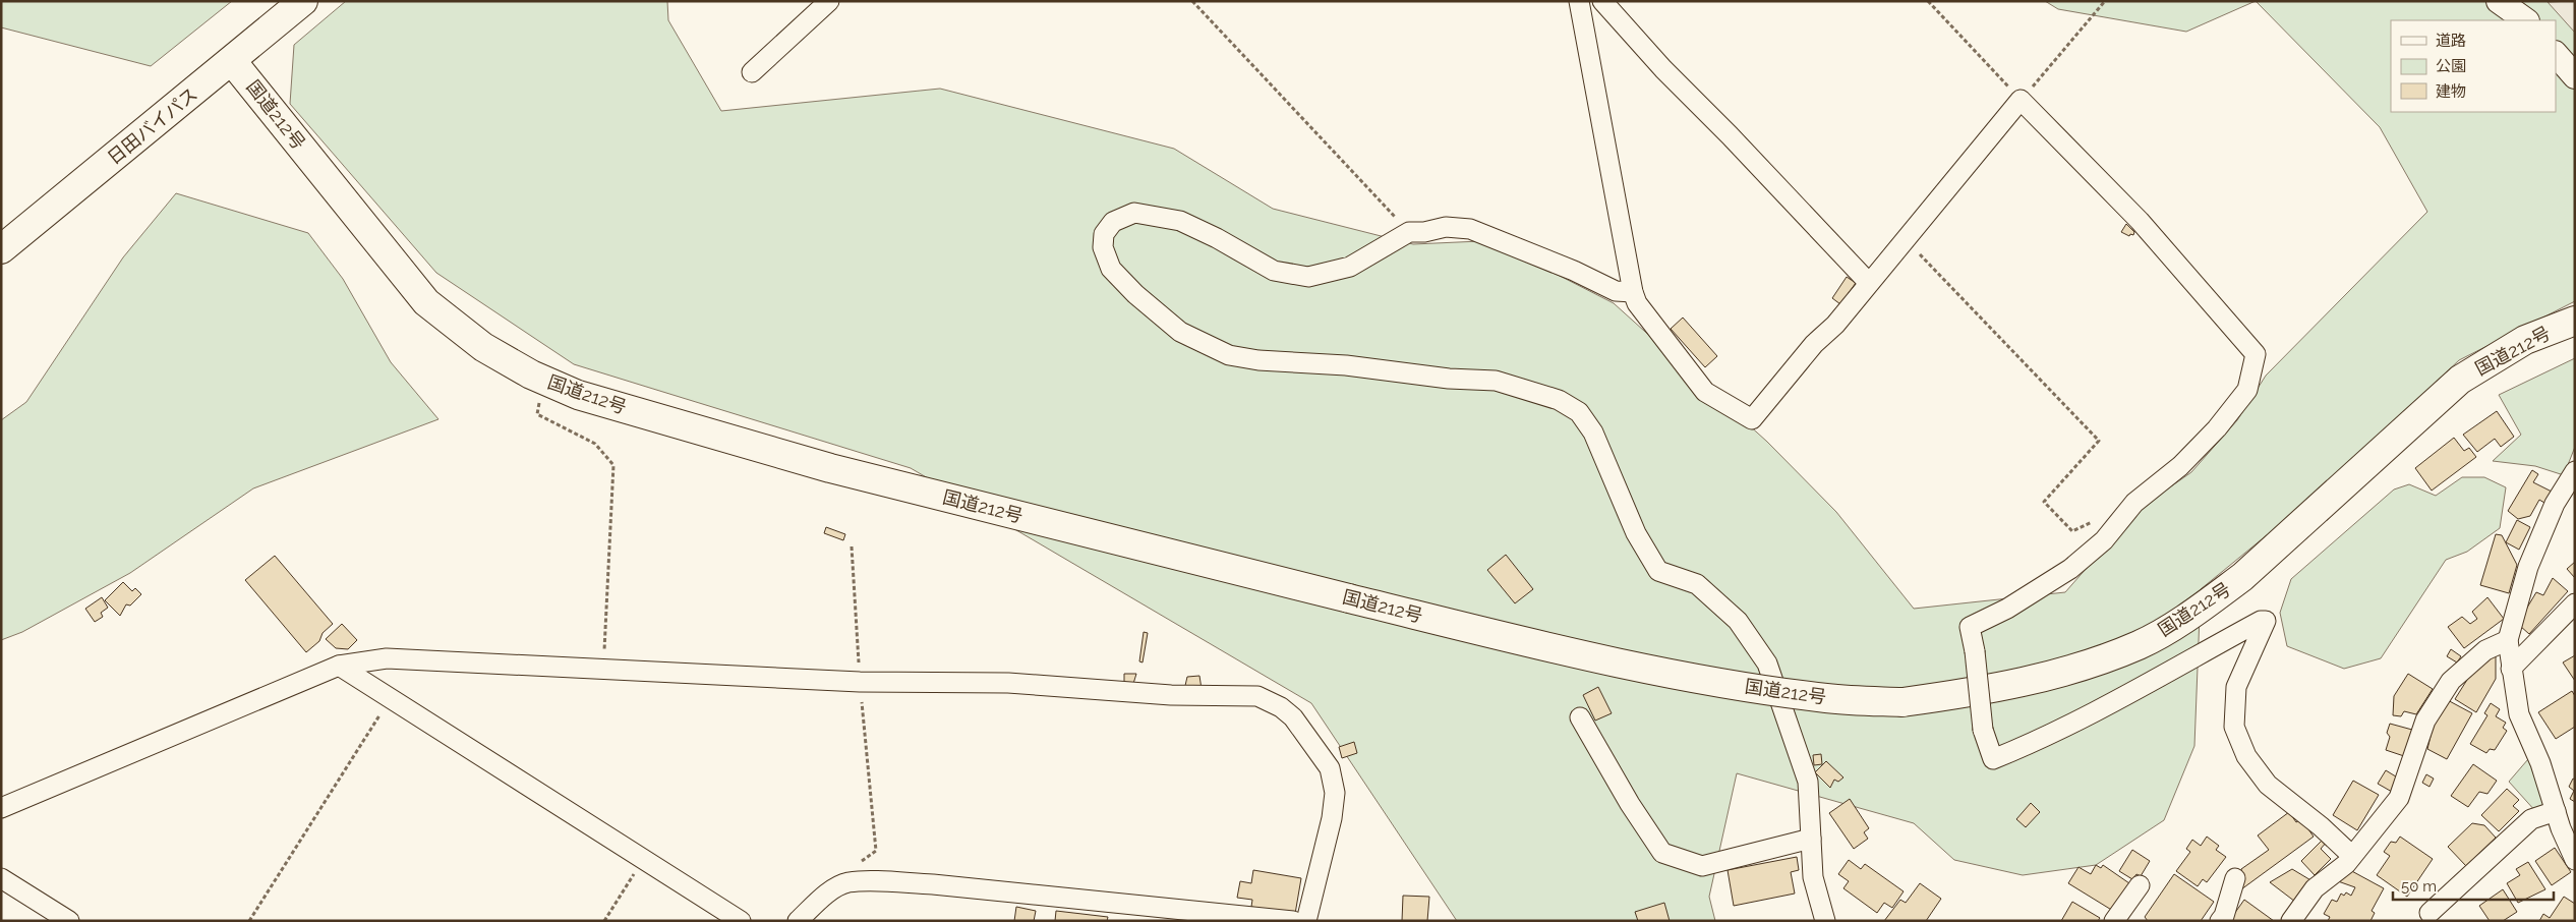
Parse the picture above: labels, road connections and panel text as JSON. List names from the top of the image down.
{
  "streets": {
    "highway": ["国道212号", "日田バイパス"]
  },
  "crossings": [
    ["国道212号", "日田バイパス"]
  ],
  "legend": ["道路", "公園", "建物"],
  "scale_bar": "50 m"
}
